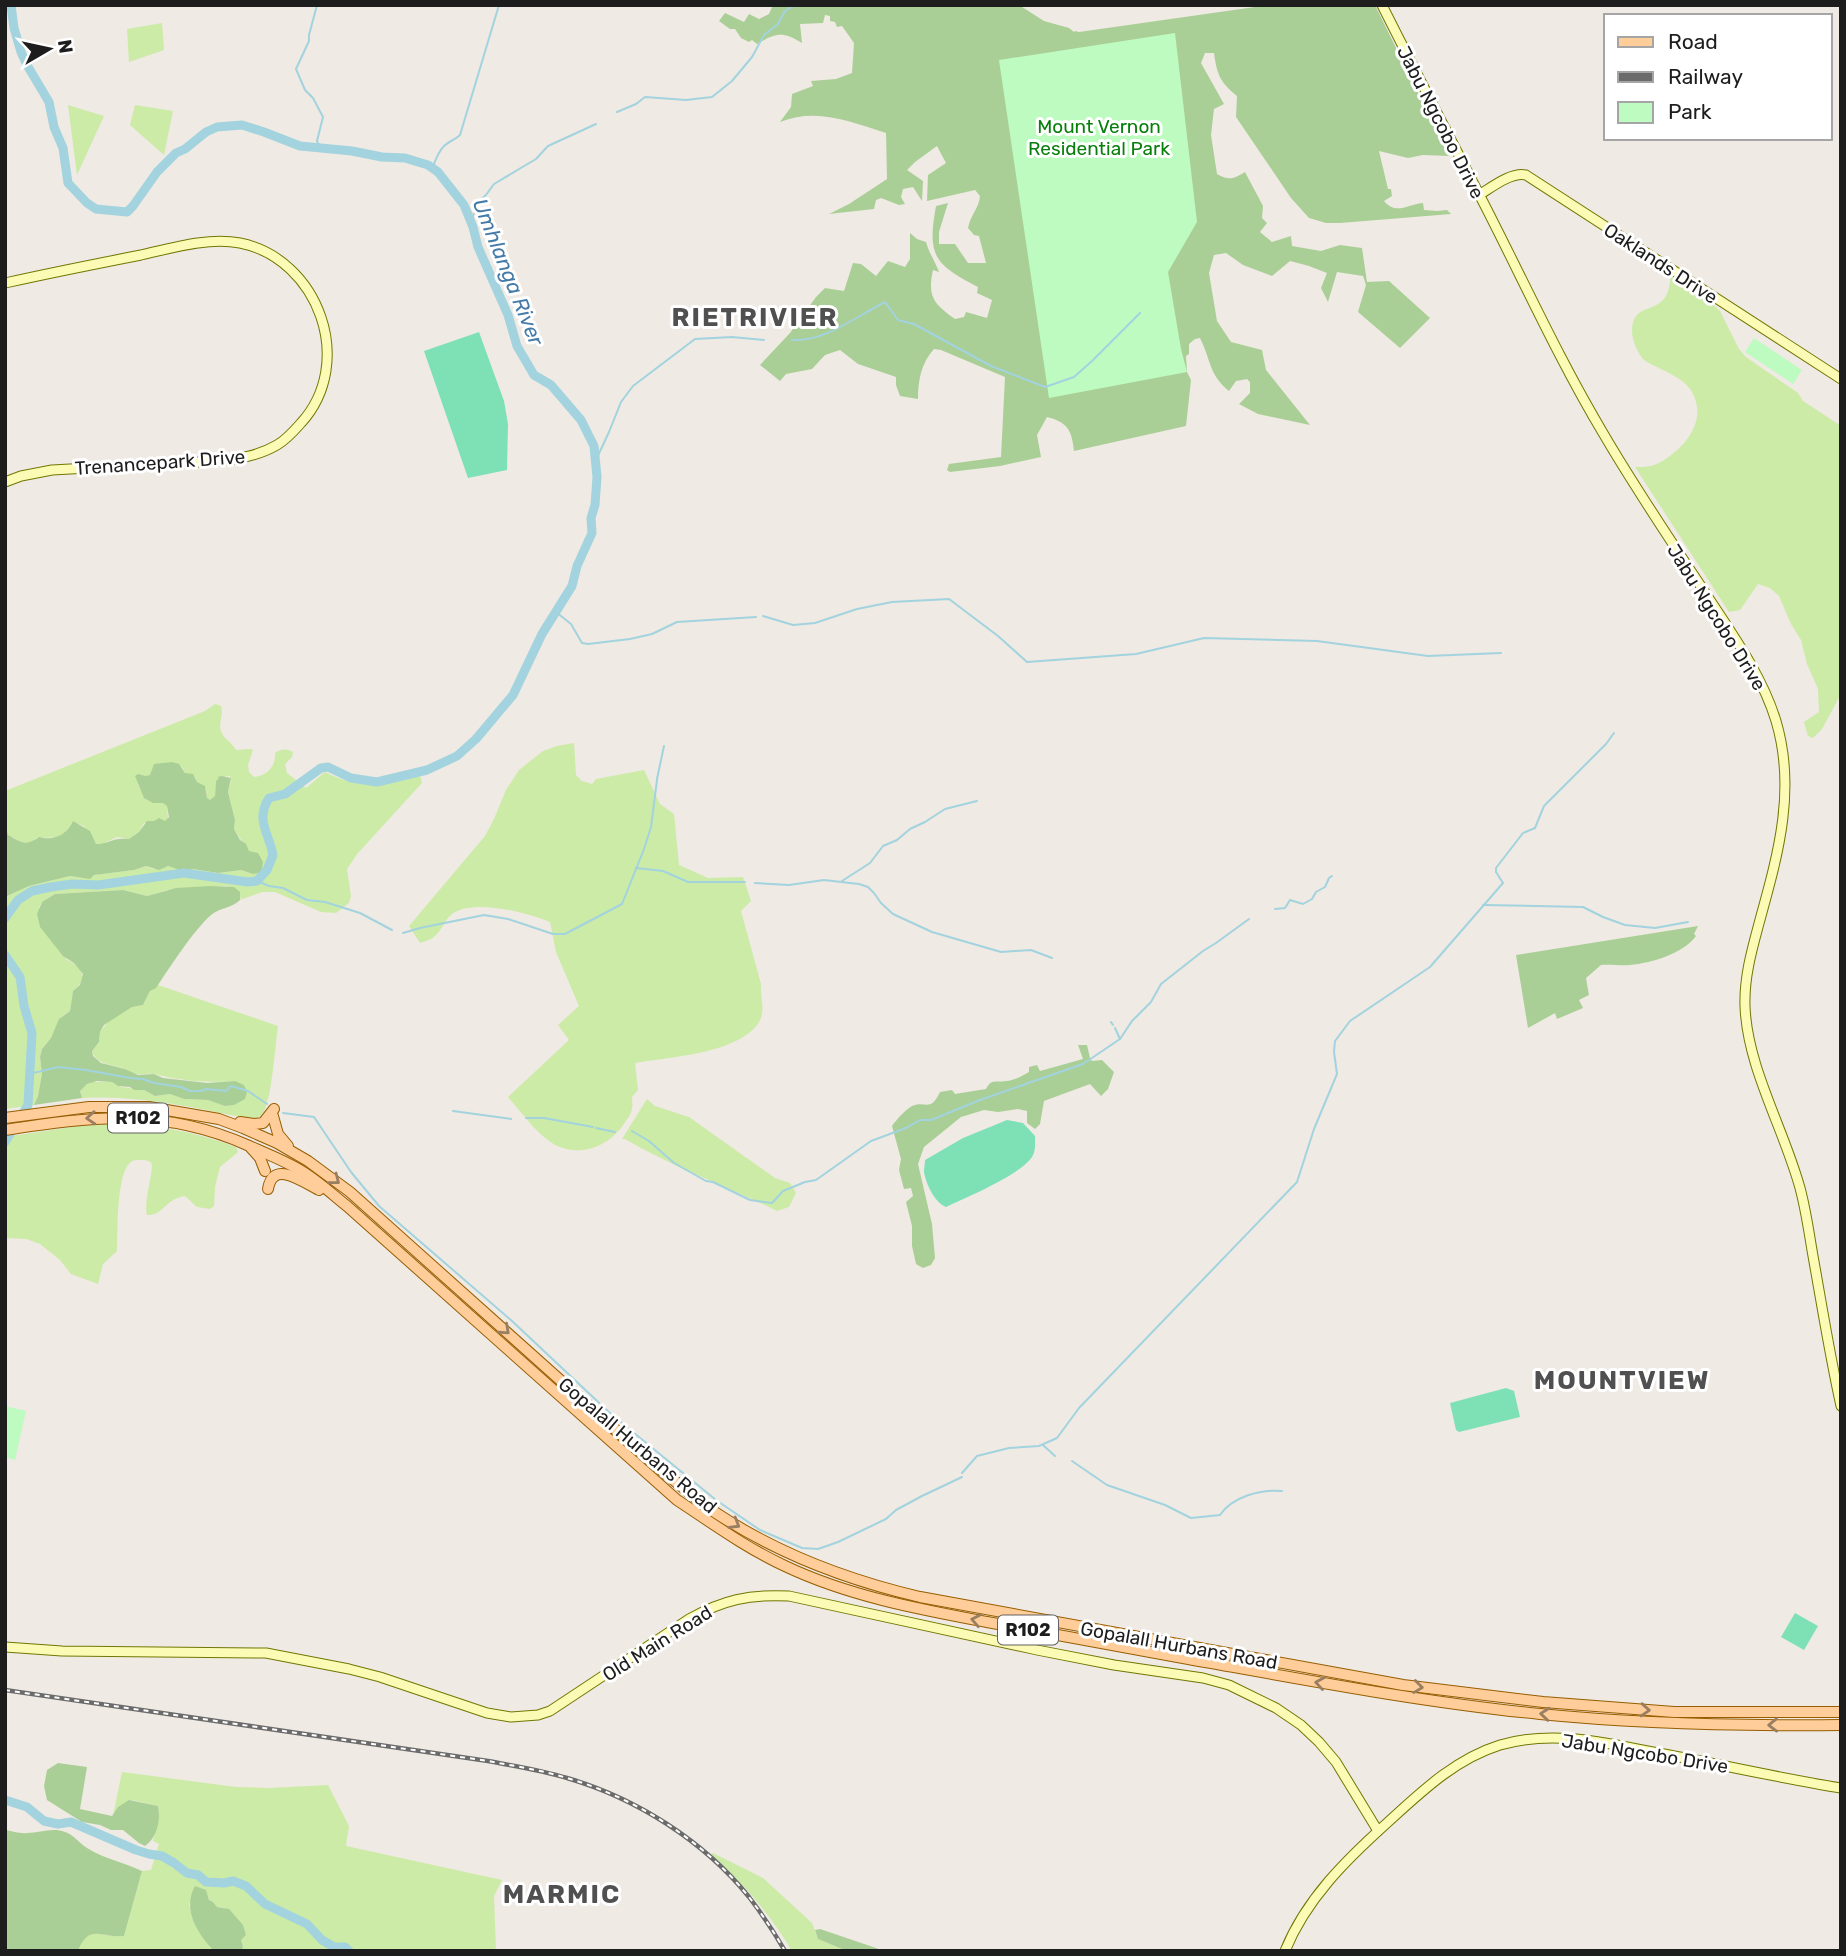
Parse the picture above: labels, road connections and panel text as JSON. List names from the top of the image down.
{
  "streets": {
    "main road": ["R102", "Gopalall Hurbans Road"],
    "street": [
      "Jabu Ngcobo Drive",
      "Oaklands Drive",
      "Trenancepark Drive",
      "Old Main Road"
    ]
  },
  "crossings": [
    ["Jabu Ngcobo Drive", "Oaklands Drive"],
    ["Jabu Ngcobo Drive", "Old Main Road"]
  ],
  "districts": ["RIETRIVIER", "MOUNTVIEW", "MARMIC"],
  "water": ["Umhlanga River"],
  "parks": ["Mount Vernon Residential Park"],
  "legend": ["Road", "Railway", "Park"],
  "north": "right"
}
